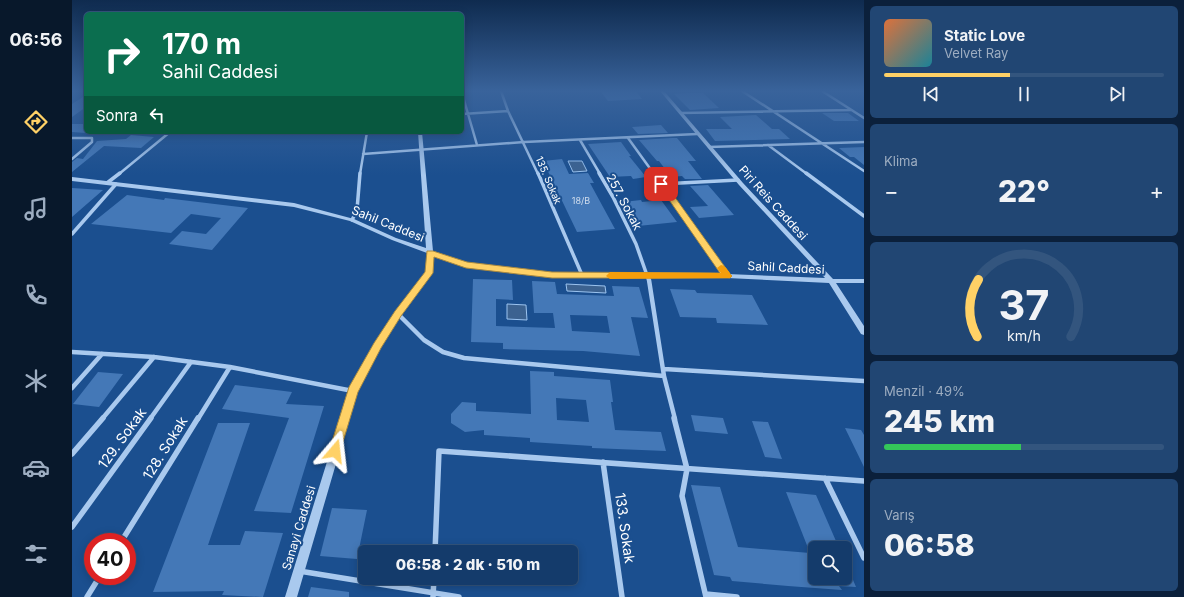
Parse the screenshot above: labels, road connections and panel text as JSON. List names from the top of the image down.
{
  "streets": {
    "street": [
      "135. Sokak",
      "257. Sokak",
      "Piri Reis Caddesi",
      "Sahil Caddesi",
      "129. Sokak",
      "128. Sokak",
      "Sanayi Caddesi",
      "133. Sokak"
    ]
  },
  "crossings": [
    ["135. Sokak", "Sahil Caddesi"],
    ["257. Sokak", "Sahil Caddesi"],
    ["Piri Reis Caddesi", "Sahil Caddesi"],
    ["Sahil Caddesi", "Sanayi Caddesi"]
  ],
  "house_numbers": ["18/B"],
  "page": {
    "tabs": "06:56",
    "turn": ["170 m", "Sahil Caddesi"],
    "song": ["Static Love", "Velvet Ray"],
    "then": "Sonra",
    "tile": [
      "Klima",
      ["Menzil · 49%", "245 km"],
      ["Varış", "06:58"]
    ],
    "heat": ["−", "22°", "+"],
    "limit": "40",
    "trip": "06:58 · 2 dk · 510 m",
    "gauge": ["37", "km/h"]
  }
}
